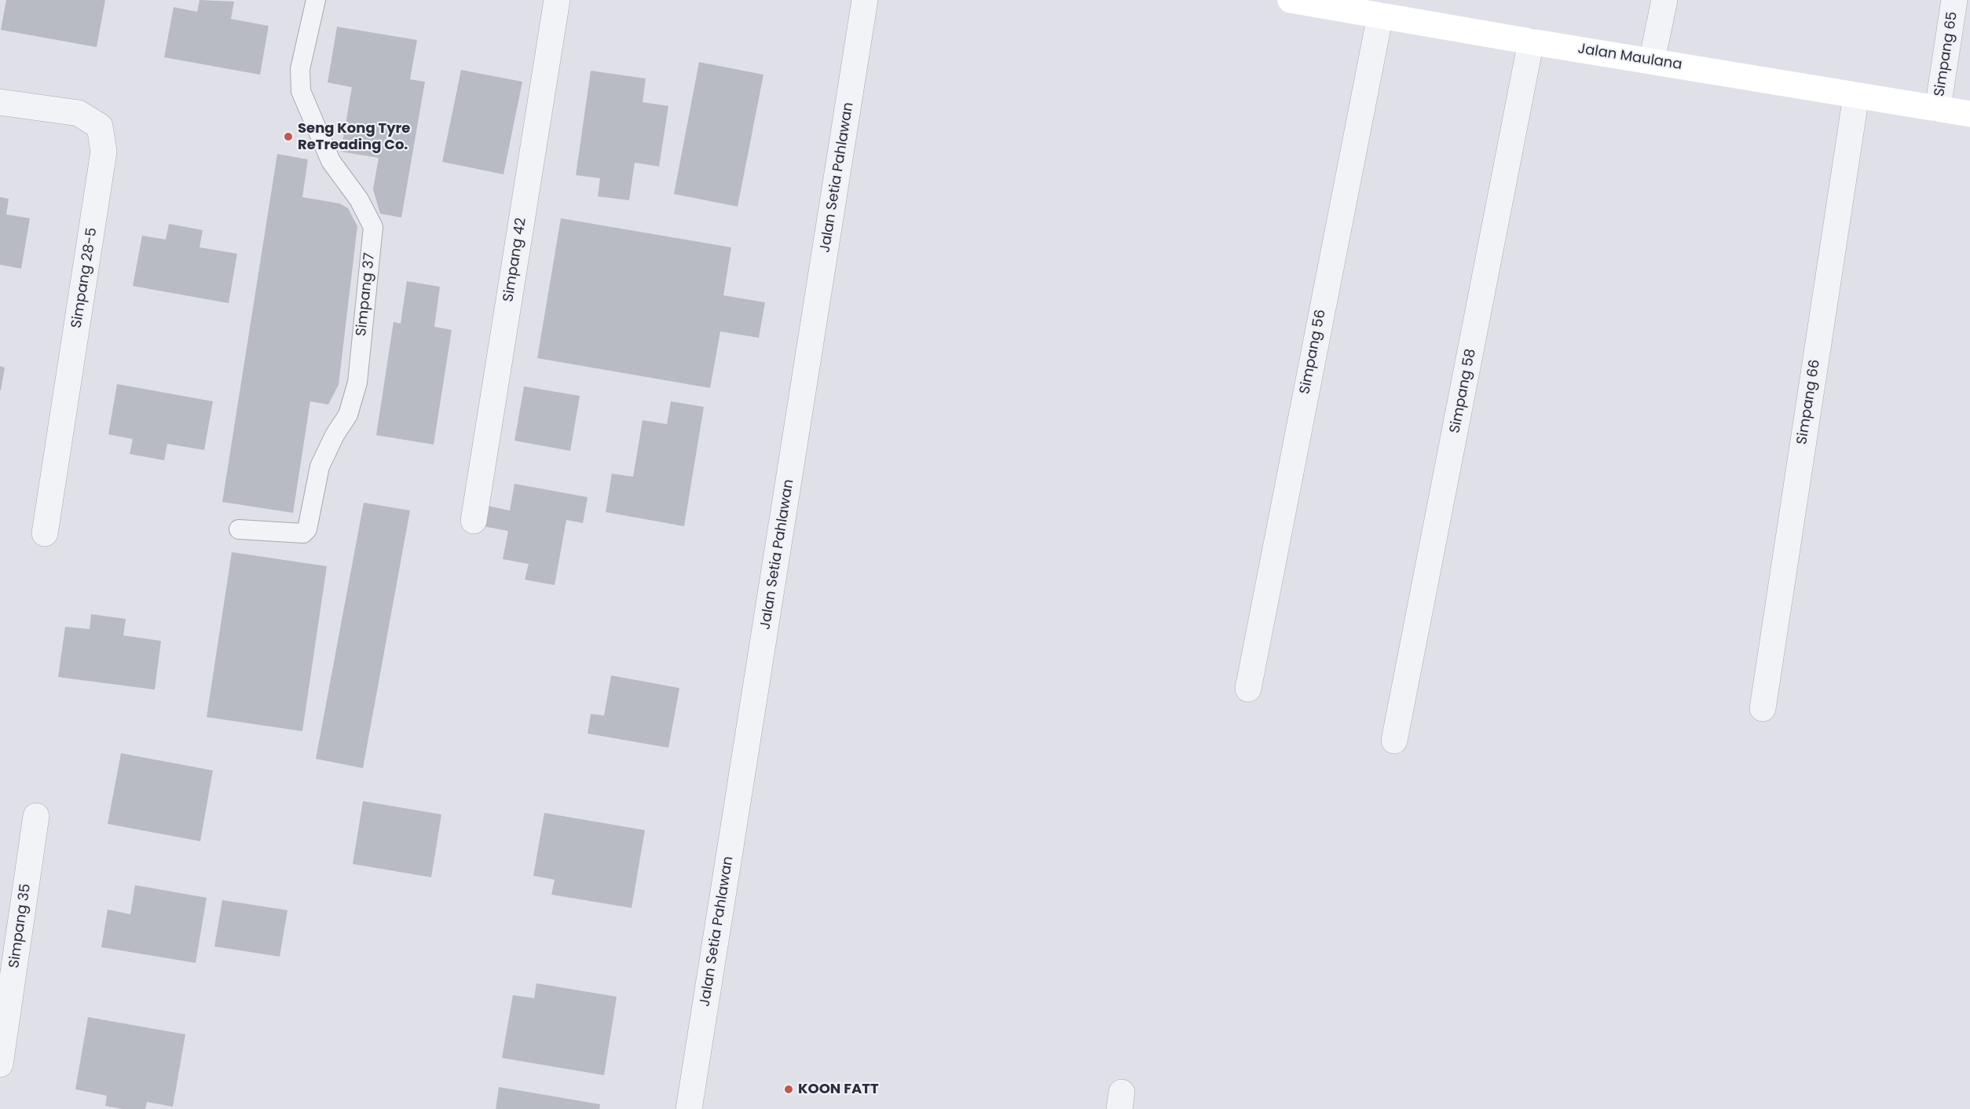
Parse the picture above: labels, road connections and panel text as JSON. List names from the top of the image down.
{
  "streets": {
    "main road": ["Jalan Maulana"],
    "street": [
      "Simpang 65",
      "Jalan Setia Pahlawan",
      "Simpang 42",
      "Simpang 28-5",
      "Simpang 56",
      "Simpang 58",
      "Simpang 66",
      "Simpang 35"
    ],
    "lane": ["Simpang 37"]
  },
  "crossings": [
    ["Simpang 65", "Jalan Maulana"],
    ["Jalan Maulana", "Simpang 56"],
    ["Jalan Maulana", "Simpang 58"],
    ["Jalan Maulana", "Simpang 66"]
  ],
  "places": ["Seng Kong Tyre ReTreading Co.", "KOON FATT"]
}
